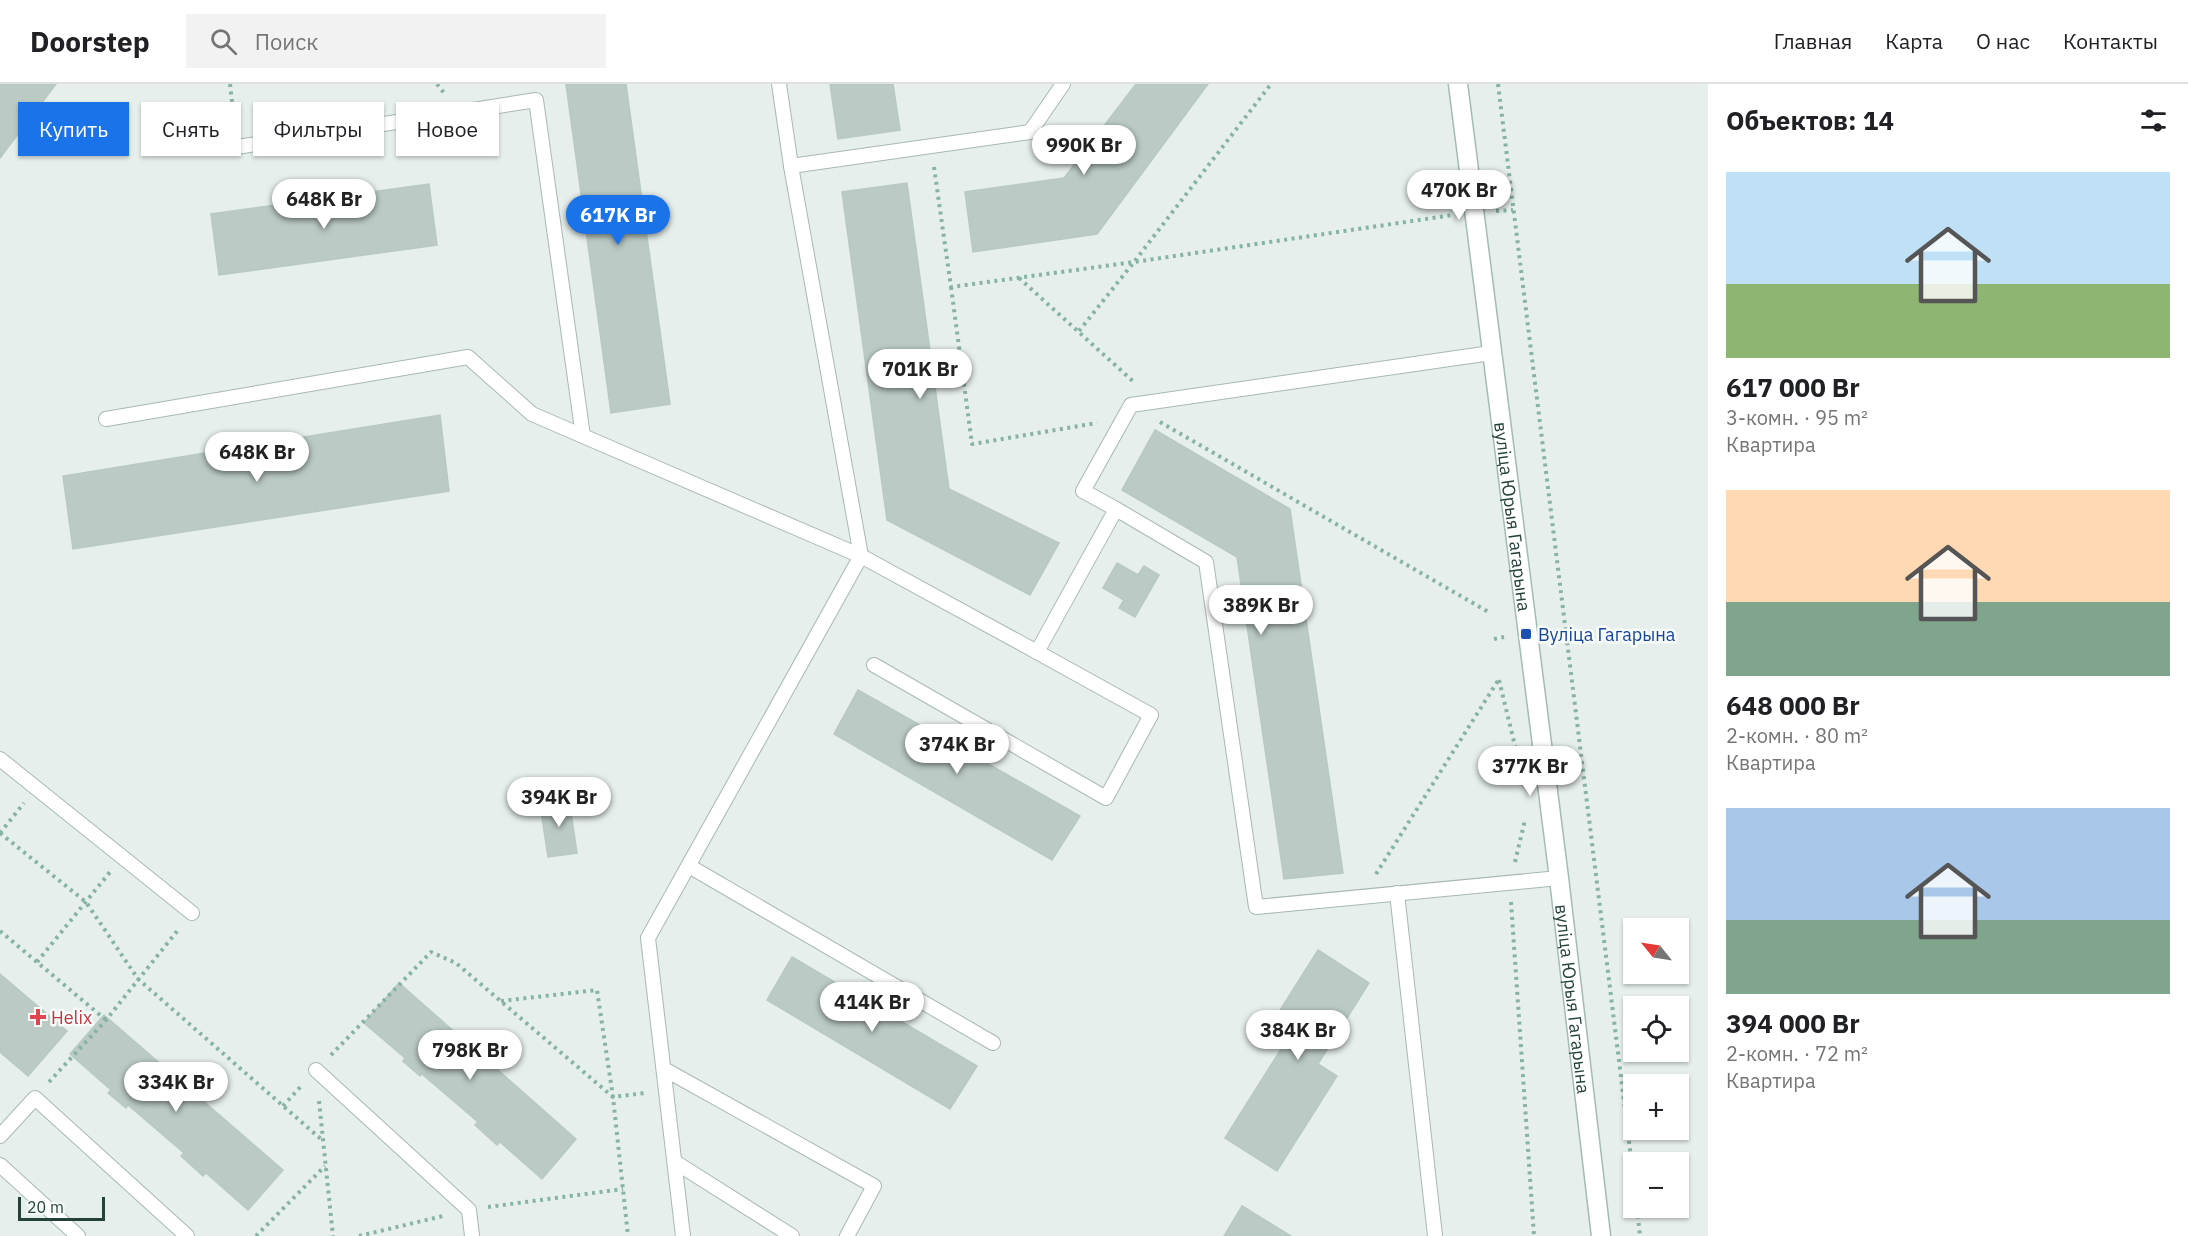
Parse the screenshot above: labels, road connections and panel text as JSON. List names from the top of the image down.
{
  "streets": {
    "main road": ["вуліца Юрыя Гагарына"]
  },
  "places": {
    "transit": ["Вуліца Гагарына"],
    "health": ["Helix"]
  },
  "scale_bar": "20 m",
  "north": "top left",
  "page": {
    "header": "Doorstep",
    "search": "Поиск",
    "nav": [
      "Главная",
      "Карта",
      "О нас",
      "Контакты"
    ],
    "heading": "Объектов: 14",
    "chip": [
      "Купить",
      "Снять",
      "Фильтры",
      "Новое"
    ],
    "price": [
      "990K Br",
      "470K Br",
      "648K Br",
      "617K Br",
      "701K Br",
      "648K Br",
      "389K Br",
      "374K Br",
      "377K Br",
      "394K Br",
      "414K Br",
      "384K Br",
      "798K Br",
      "334K Br"
    ],
    "list": [
      {
        "name": "617 000 Br",
        "note": "3-комн. · 95 m² · Квартира"
      },
      {
        "name": "648 000 Br",
        "note": "2-комн. · 80 m² · Квартира"
      },
      {
        "name": "394 000 Br",
        "note": "2-комн. · 72 m² · Квартира"
      }
    ],
    "map_buttons": ["+", "−"],
    "scale": "20 m"
  }
}
